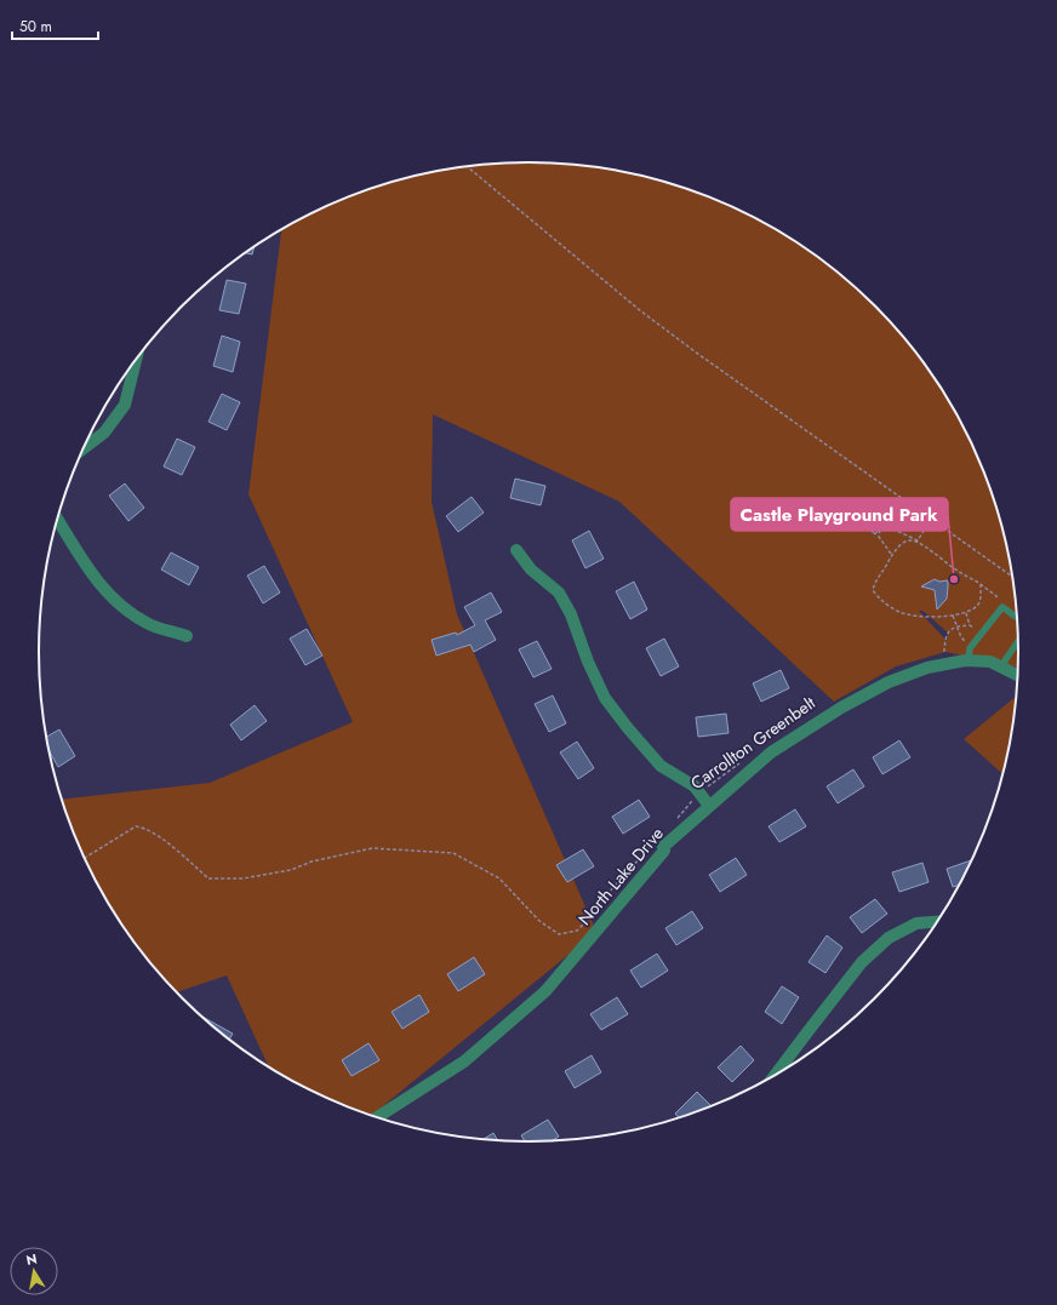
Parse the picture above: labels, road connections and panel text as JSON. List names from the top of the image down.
{
  "streets": {
    "street": ["North Lake Drive"],
    "path": ["Carrollton Greenbelt"]
  },
  "places": ["Castle Playground Park"],
  "scale_bar": "50 m",
  "north": "top"
}
